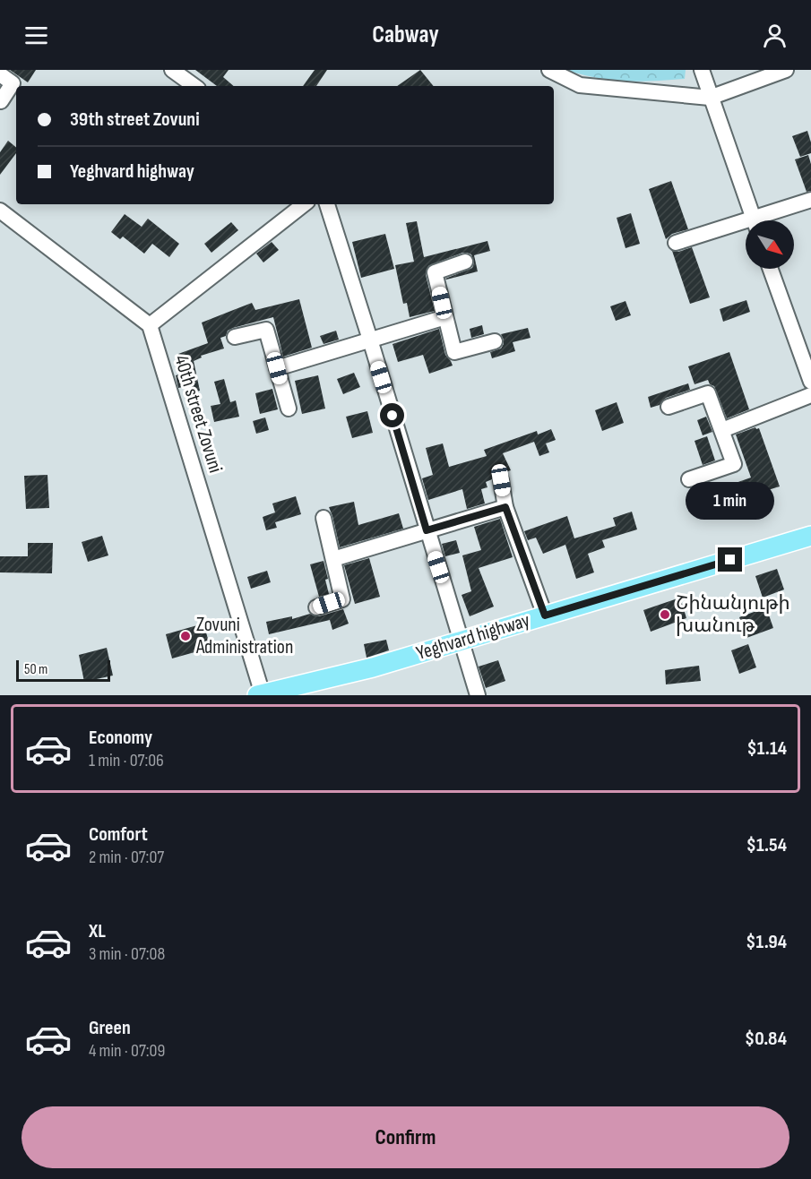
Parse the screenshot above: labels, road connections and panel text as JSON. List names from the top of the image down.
{
  "streets": {
    "main road": ["Yeghvard highway"],
    "street": ["40th street Zovuni"]
  },
  "crossings": [
    ["40th street Zovuni", "Yeghvard highway"]
  ],
  "places": ["Շինանյութի խանութ", "Zovuni Administration"],
  "scale_bar": "50 m",
  "north": "bottom right",
  "page": {
    "header": "Cabway",
    "banner": ["39th street Zovuni", "Yeghvard highway"],
    "bubble": "1 min",
    "scale": "50 m",
    "list": [
      {
        "name": "Economy",
        "note": "1 min · 07:06",
        "value": "$1.14"
      },
      {
        "name": "Comfort",
        "note": "2 min · 07:07",
        "value": "$1.54"
      },
      {
        "name": "XL",
        "note": "3 min · 07:08",
        "value": "$1.94"
      },
      {
        "name": "Green",
        "note": "4 min · 07:09",
        "value": "$0.84"
      }
    ],
    "buttons": "Confirm"
  }
}
